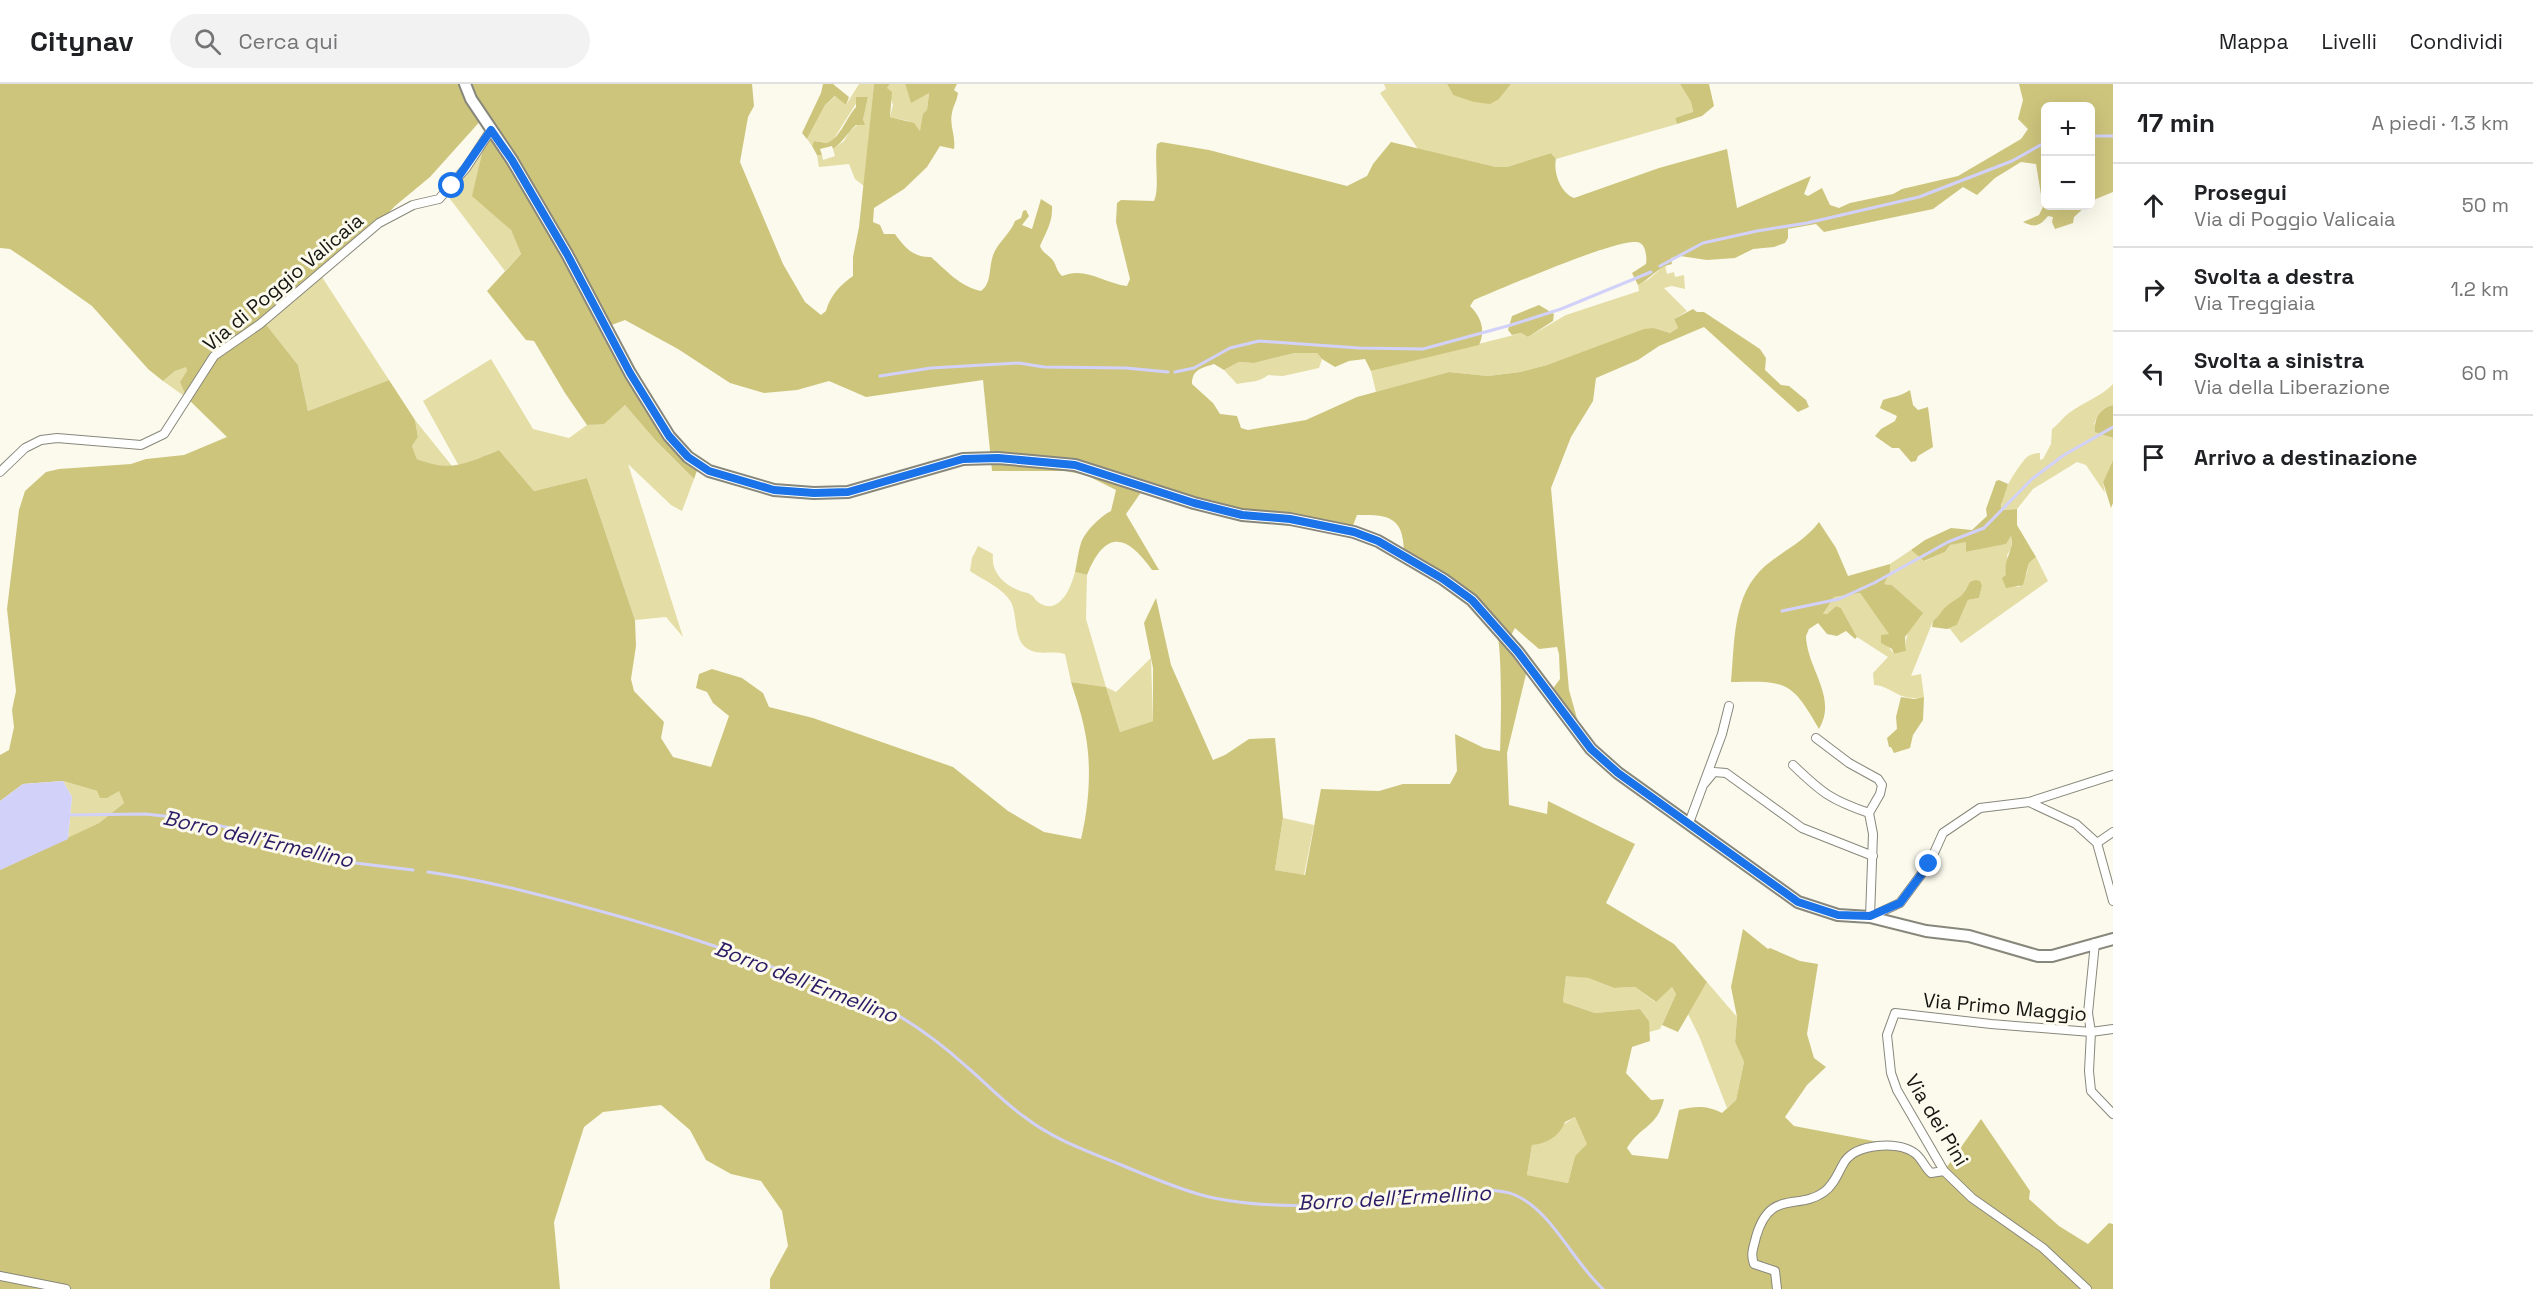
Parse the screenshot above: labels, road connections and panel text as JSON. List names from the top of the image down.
{
  "streets": {
    "street": ["Via di Poggio Valicaia", "Via Primo Maggio", "Via dei Pini"]
  },
  "crossings": [
    ["Via Primo Maggio", "Via dei Pini"]
  ],
  "water": ["Borro dell'Ermellino"],
  "page": {
    "header": "Citynav",
    "search": "Cerca qui",
    "nav": ["Mappa", "Livelli", "Condividi"],
    "heading": ["17 min", "A piedi · 1.3 km"],
    "map_buttons": ["+", "−"],
    "list": [
      ["Prosegui", "Via di Poggio Valicaia", "50 m"],
      ["Svolta a destra", "Via Treggiaia", "1.2 km"],
      ["Svolta a sinistra", "Via della Liberazione", "60 m"],
      "Arrivo a destinazione"
    ]
  }
}
